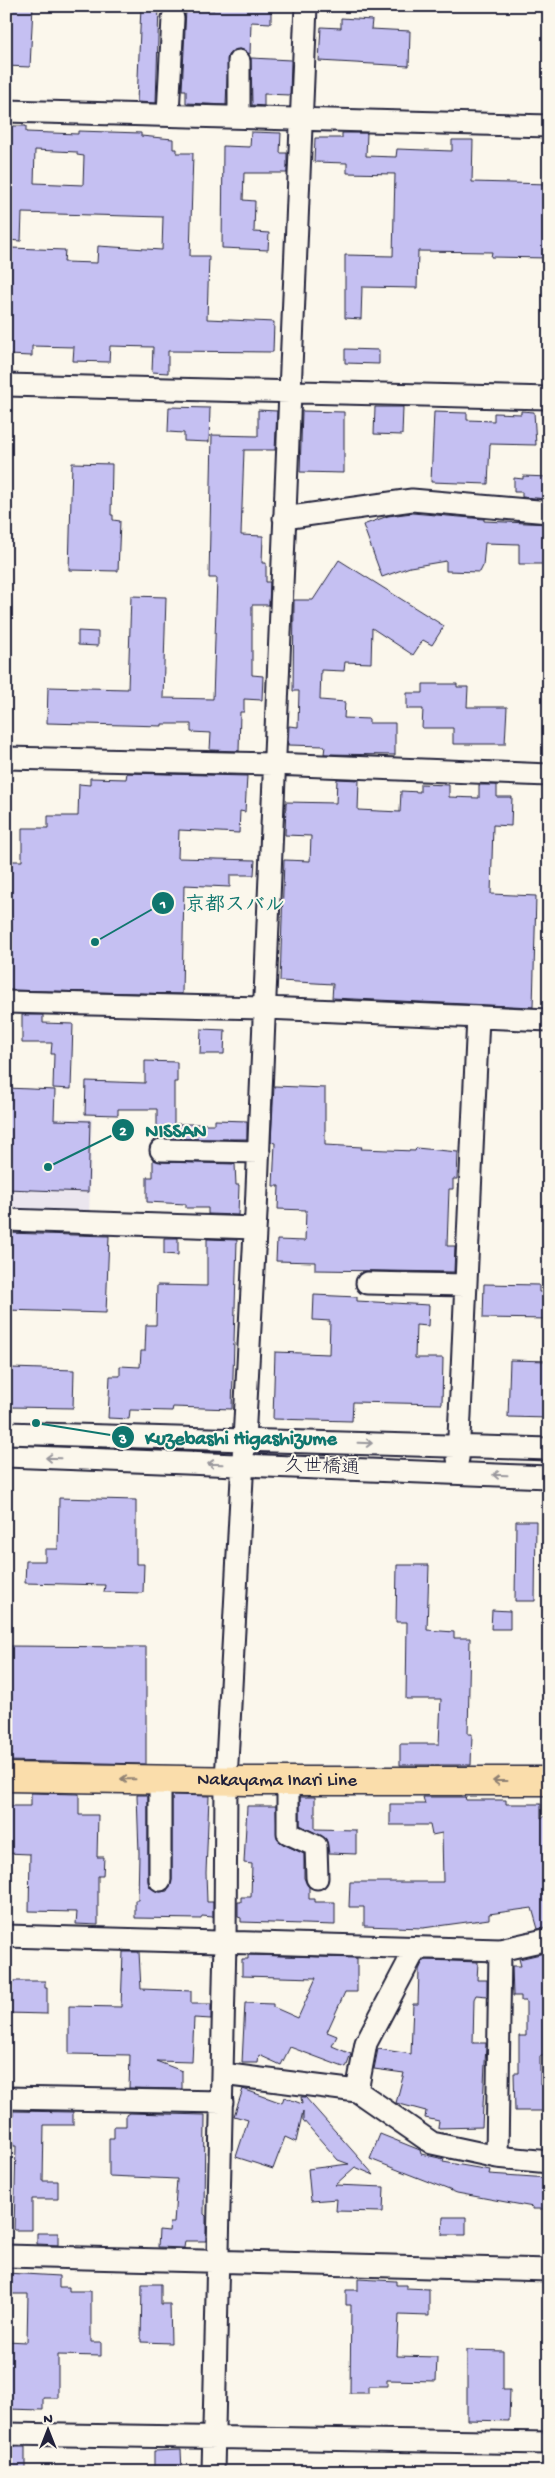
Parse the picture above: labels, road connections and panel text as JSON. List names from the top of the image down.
{
  "streets": {
    "main road": ["Nakayama Inari Line"],
    "street": ["久世橋通"]
  },
  "one_way": ["Nakayama Inari Line"],
  "places": ["京都スバル", "NISSAN", "Kuzebashi Higashizume"],
  "north": "top"
}
